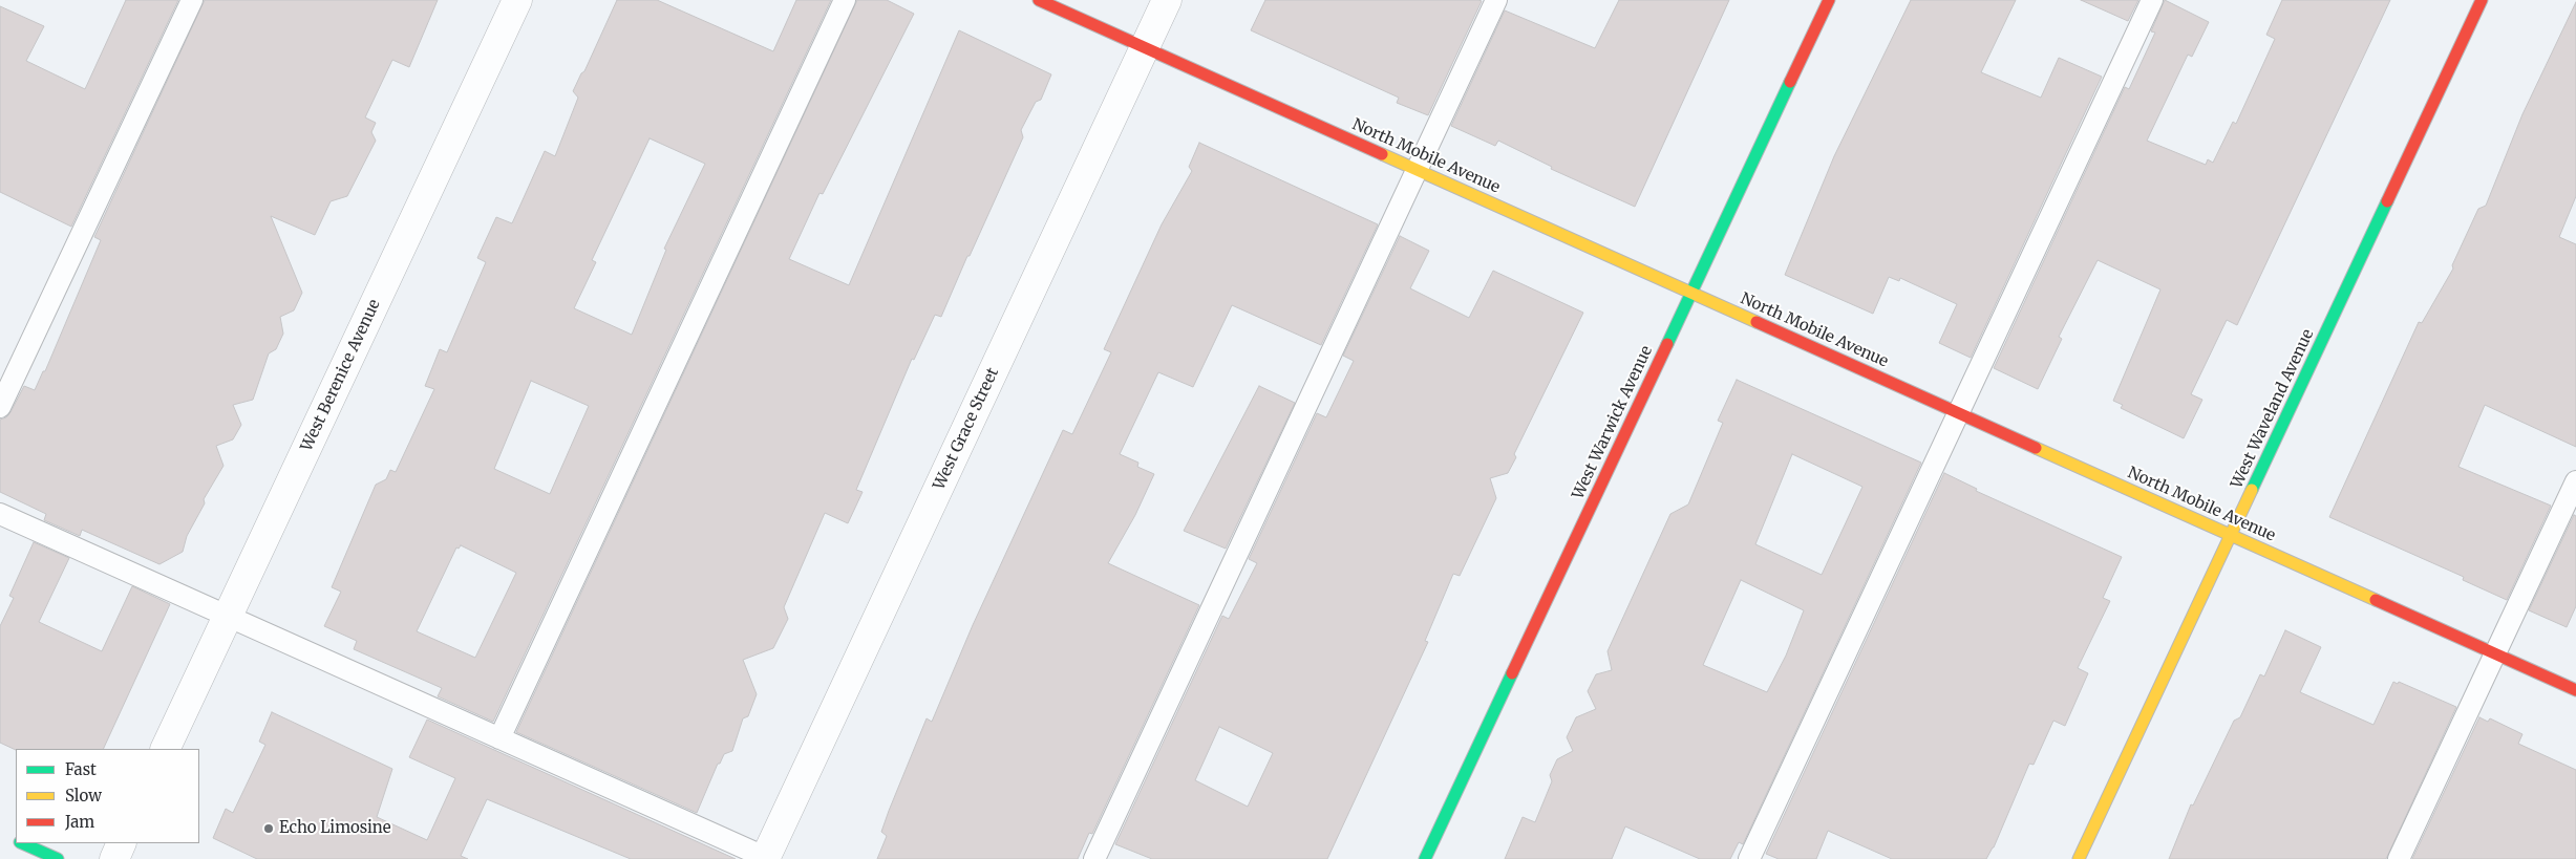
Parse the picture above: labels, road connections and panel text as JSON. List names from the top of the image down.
{
  "streets": {
    "street": [
      "North Mobile Avenue",
      "West Berenice Avenue",
      "West Waveland Avenue",
      "West Warwick Avenue",
      "West Grace Street"
    ]
  },
  "crossings": [
    ["North Mobile Avenue", "West Waveland Avenue"],
    ["North Mobile Avenue", "West Warwick Avenue"],
    ["North Mobile Avenue", "West Grace Street"]
  ],
  "places": ["Echo Limosine"],
  "legend": ["Fast", "Slow", "Jam"]
}
